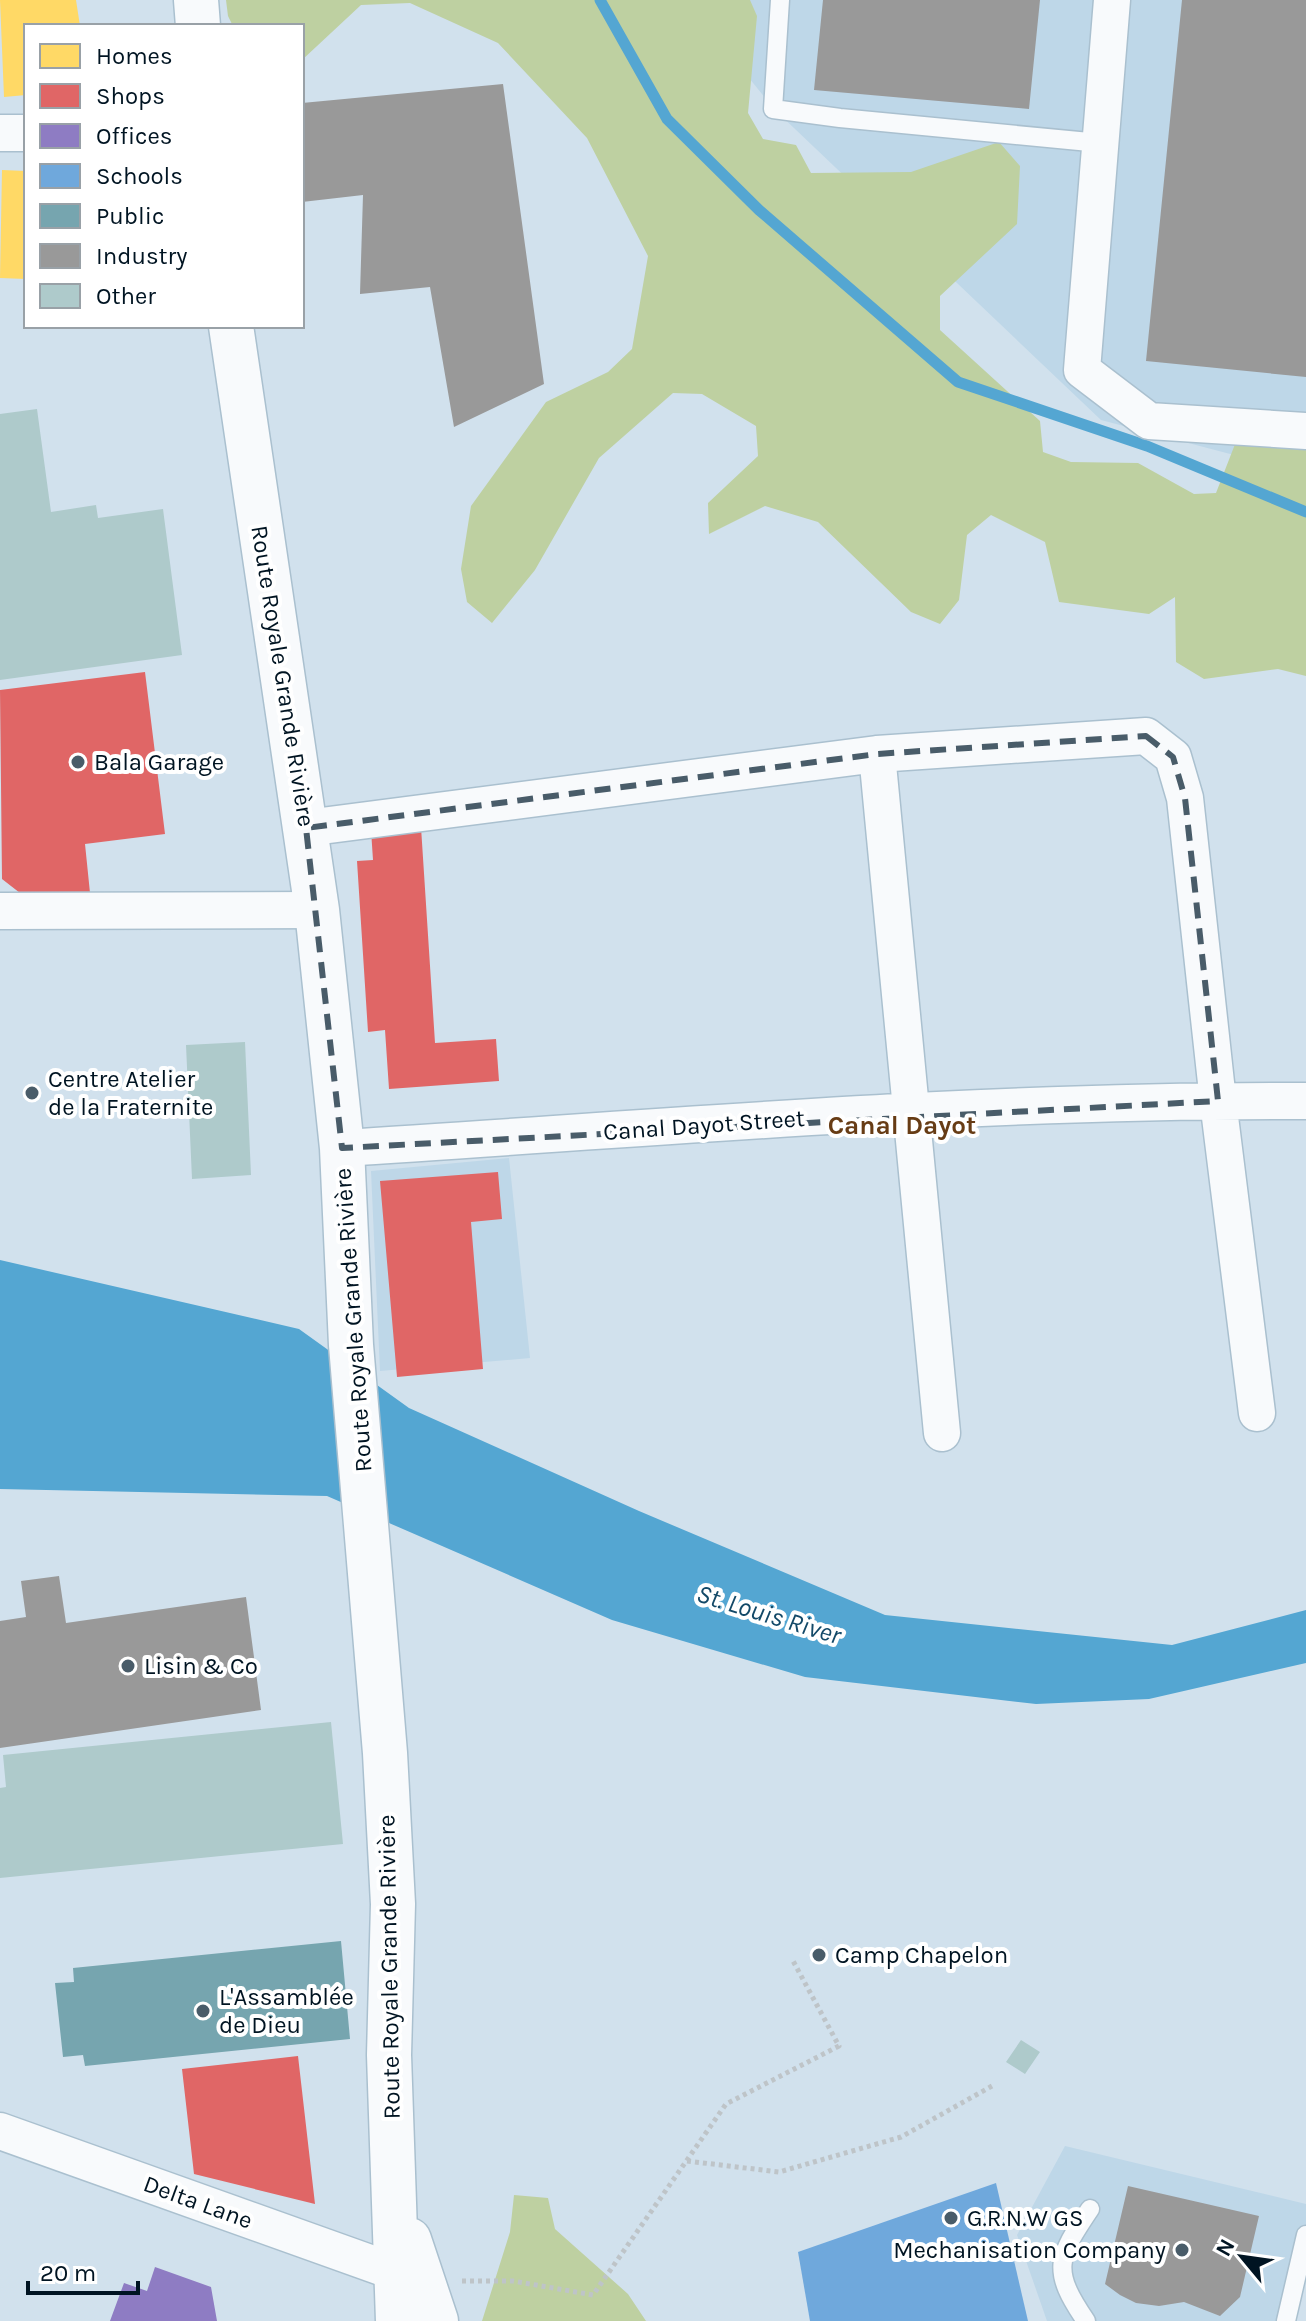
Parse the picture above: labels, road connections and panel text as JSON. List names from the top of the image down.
{
  "streets": {
    "main road": ["Route Royale Grande Rivière"],
    "street": ["Canal Dayot Street", "Delta Lane"]
  },
  "crossings": [
    ["Route Royale Grande Rivière", "Canal Dayot Street"],
    ["Route Royale Grande Rivière", "Delta Lane"]
  ],
  "districts": ["Canal Dayot"],
  "water": ["St. Louis River"],
  "places": [
    "Bala Garage",
    "Centre Atelier de la Fraternite",
    "Lisin & Co",
    "Camp Chapelon",
    "L'Assamblée de Dieu",
    "G.R.N.W GS",
    "Mechanisation Company"
  ],
  "legend": [
    "Homes",
    "Shops",
    "Offices",
    "Schools",
    "Public",
    "Industry",
    "Other"
  ],
  "scale_bar": "20 m",
  "north": "top left"
}
